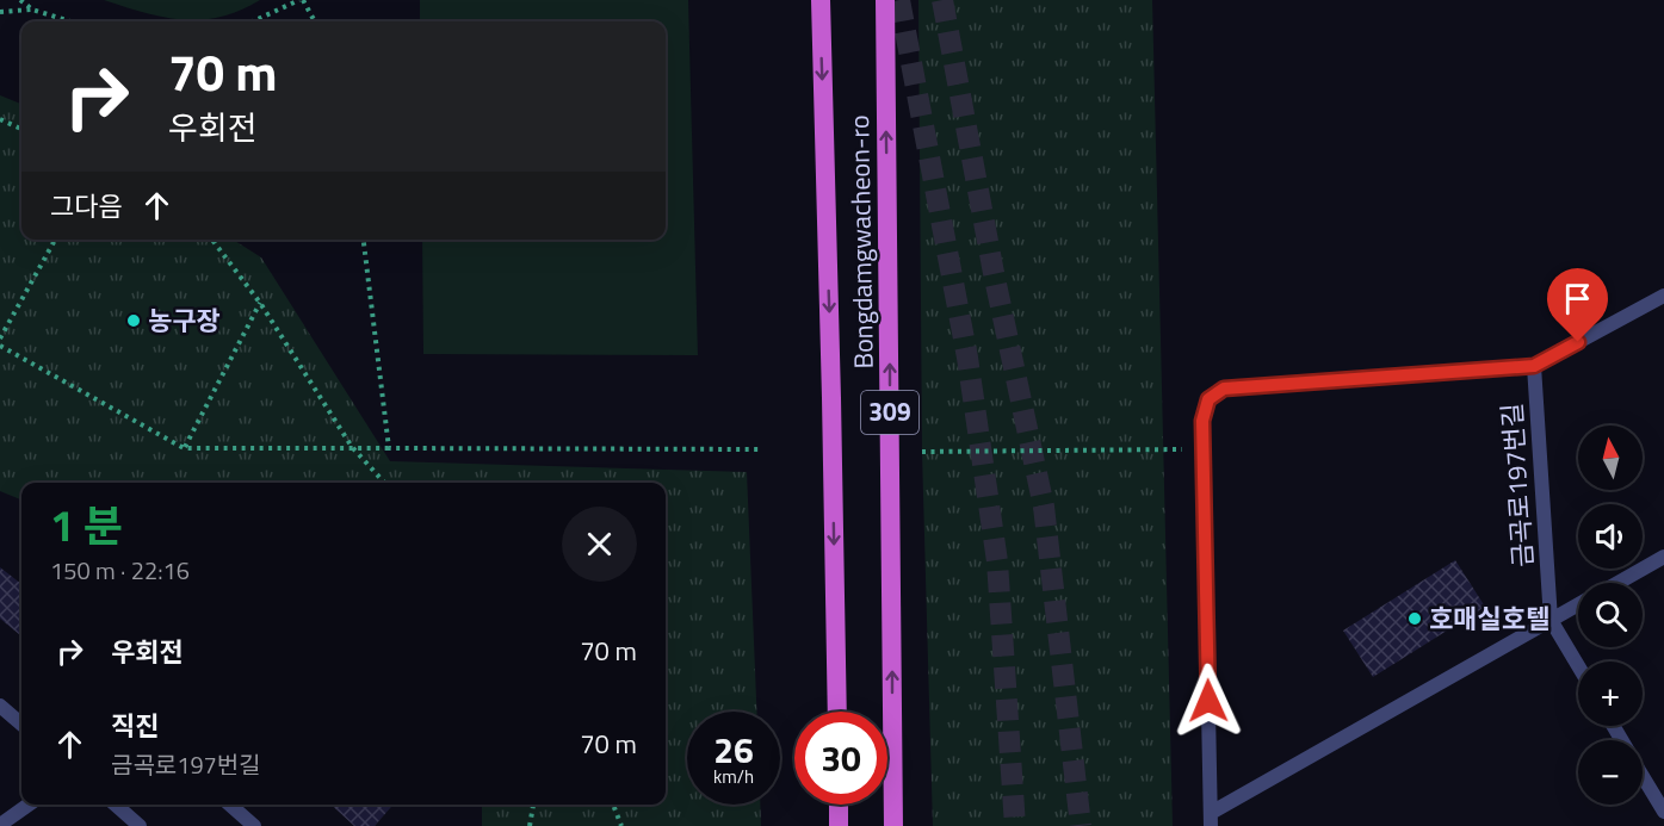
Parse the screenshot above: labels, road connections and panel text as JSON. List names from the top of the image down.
{
  "streets": {
    "highway": ["Bongdamgwacheon-ro", "309"],
    "street": ["금곡로197번길"]
  },
  "places": ["농구장", "호매실호텔"],
  "north": "top",
  "page": {
    "turn": ["70 m", "우회전"],
    "then": "그다음",
    "map_buttons": ["+", "−"],
    "heading": ["1 분", "150 m · 22:16"],
    "list": [
      {
        "name": "우회전",
        "value": "70 m"
      },
      {
        "name": "직진",
        "note": "금곡로197번길",
        "value": "70 m"
      }
    ],
    "speed": "26 km/h",
    "limit": "30"
  }
}
